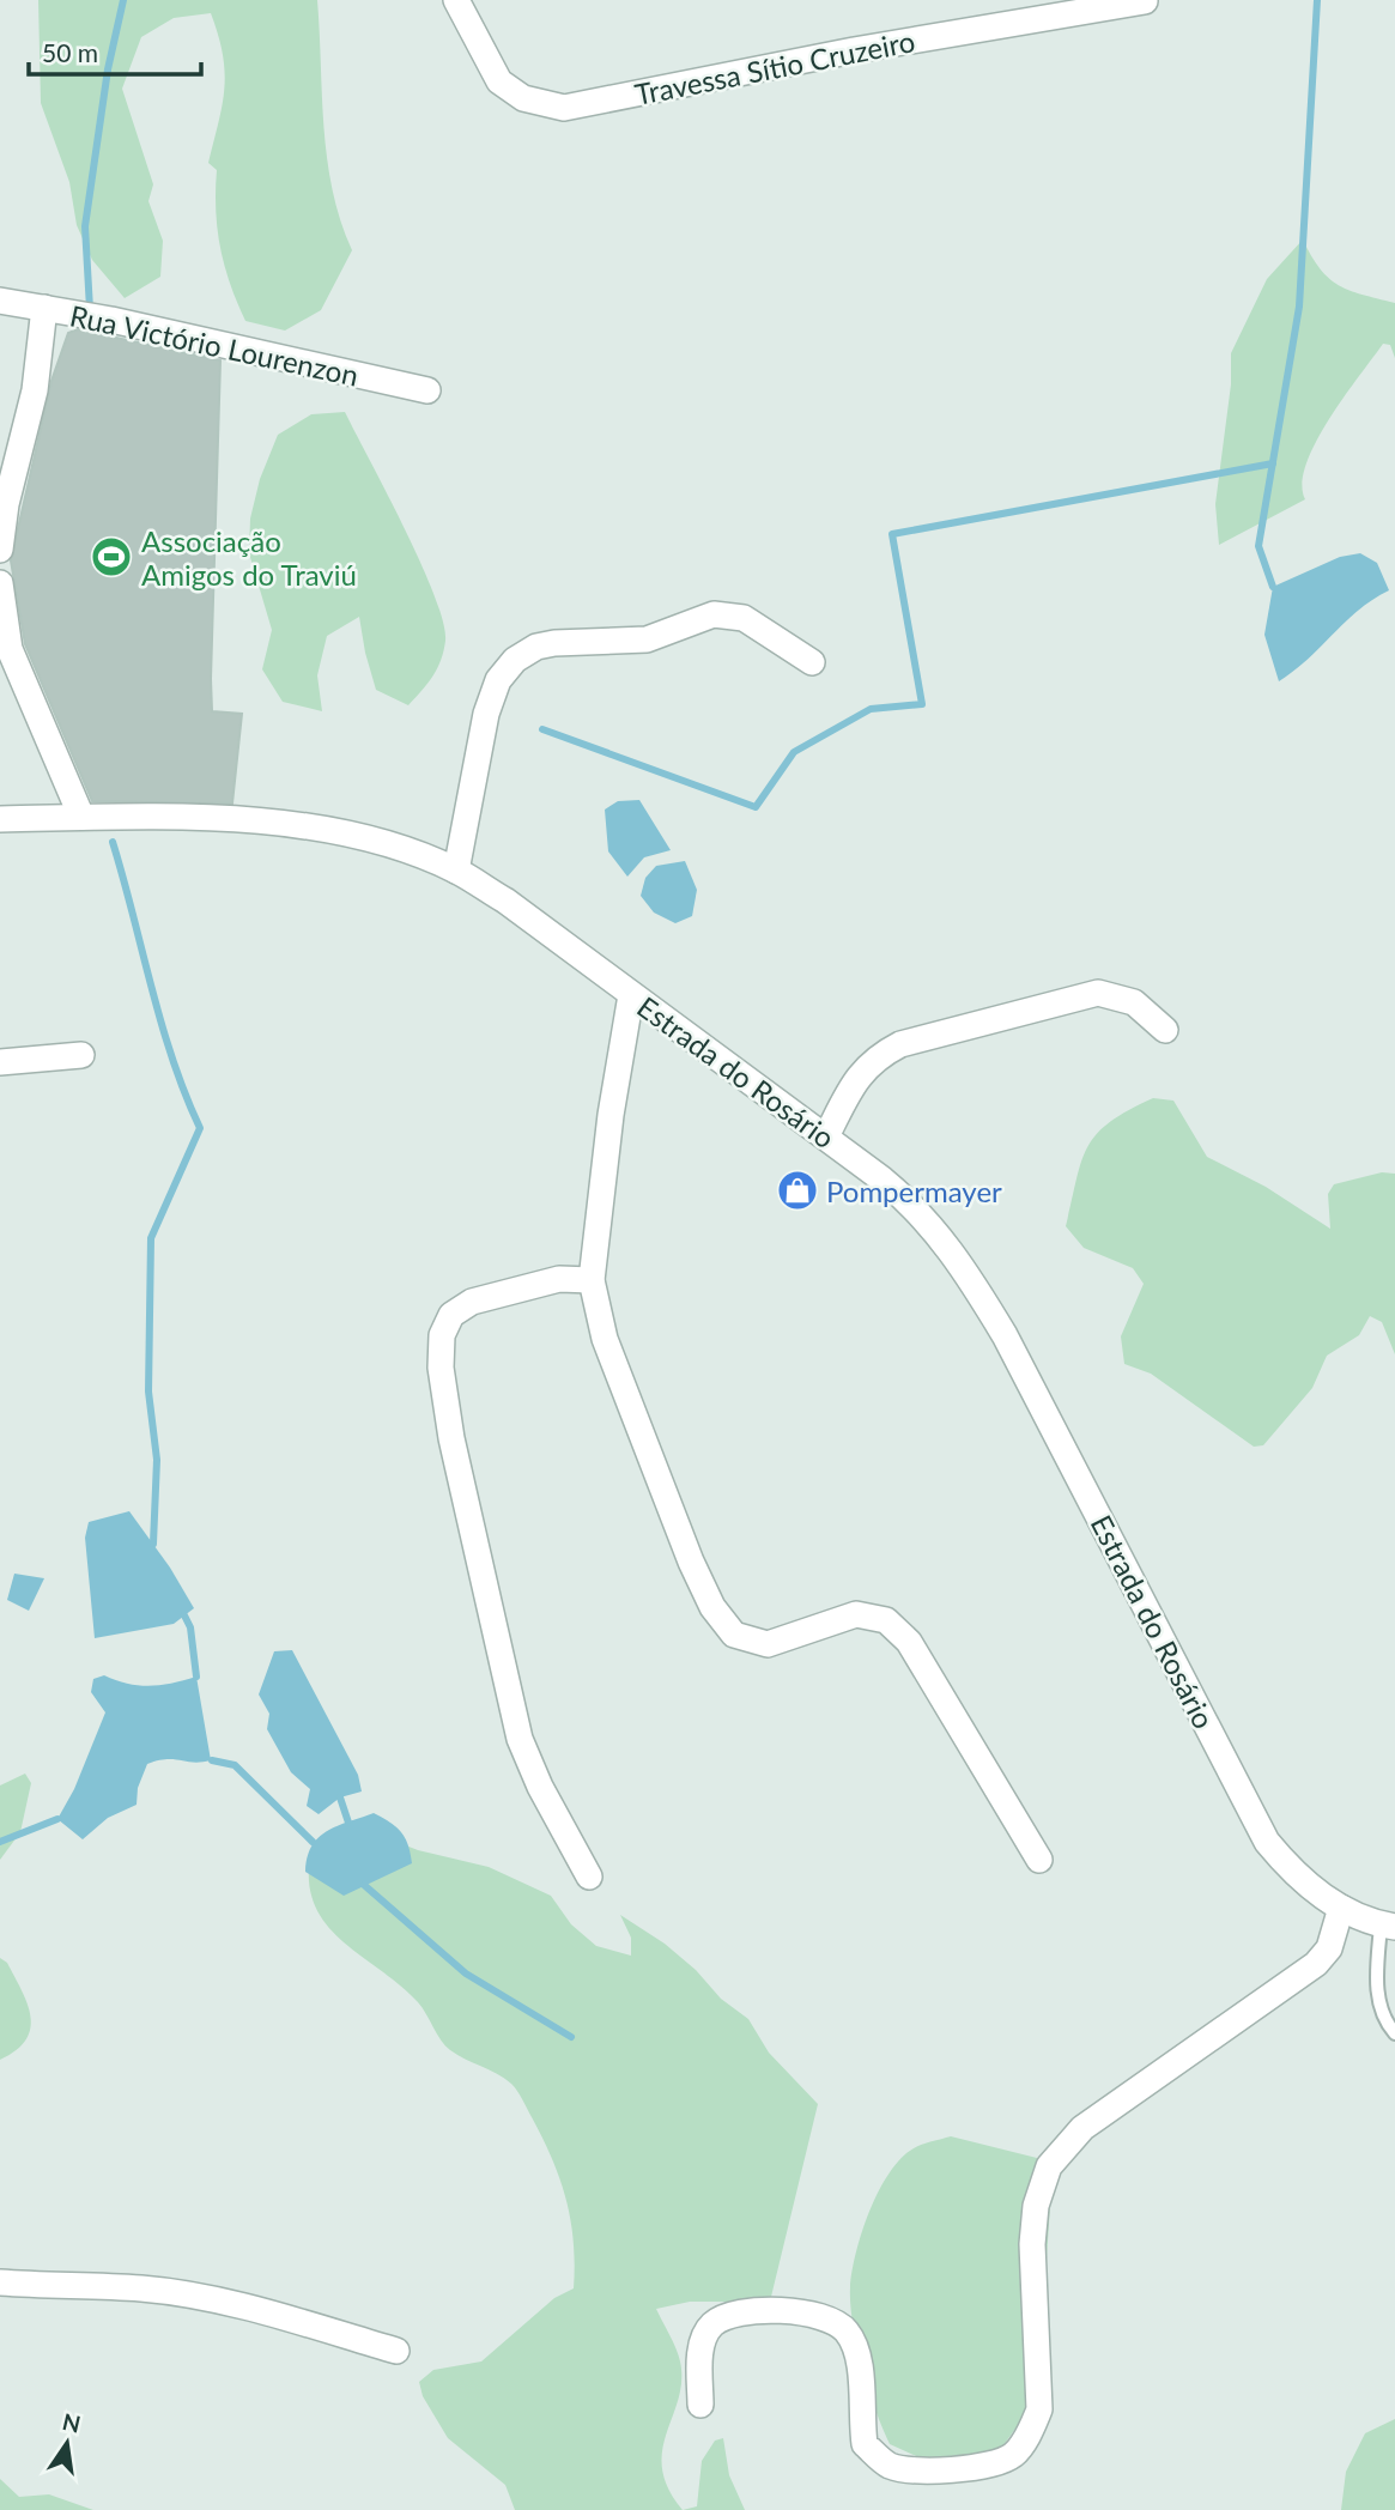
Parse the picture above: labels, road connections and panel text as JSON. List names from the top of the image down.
{
  "streets": {
    "street": ["Travessa Sítio Cruzeiro", "Rua Victório Lourenzon", "Estrada do Rosário"]
  },
  "places": {
    "sports": ["Associação Amigos do Traviú"],
    "shop": ["Pompermayer"]
  },
  "scale_bar": "50 m",
  "north": "top"
}
